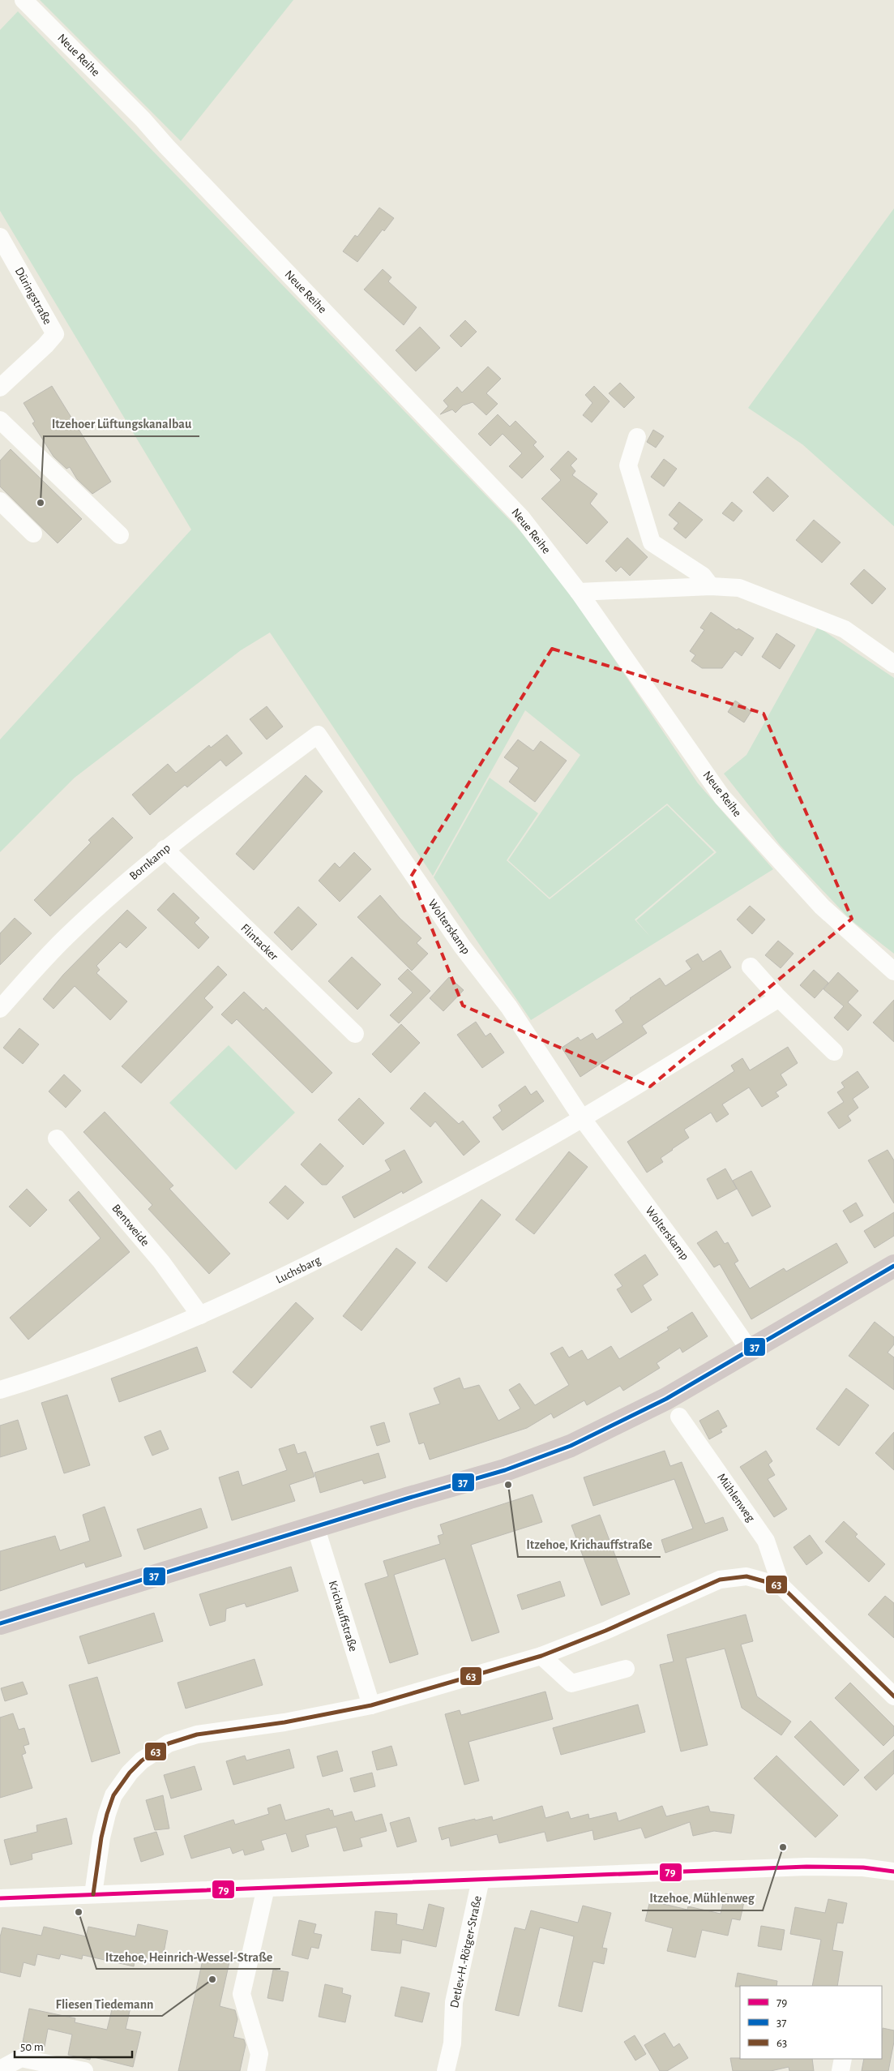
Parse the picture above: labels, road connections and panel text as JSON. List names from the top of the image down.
{
  "streets": {
    "street": [
      "Neue Reihe",
      "Düringstraße",
      "Bornkamp",
      "Wolterskamp",
      "Flintacker",
      "Bentweide",
      "Luchsbarg",
      "Mühlenweg",
      "Krichauffstraße",
      "Detlev-H.-Rötger-Straße"
    ]
  },
  "crossings": [
    ["Bornkamp", "Wolterskamp"],
    ["Bornkamp", "Flintacker"],
    ["Wolterskamp", "Luchsbarg"],
    ["Bentweide", "Luchsbarg"]
  ],
  "places": [
    "Itzehoer Lüftungskanalbau",
    "Itzehoe, Krichauffstraße",
    "Itzehoe, Mühlenweg",
    "Itzehoe, Heinrich-Wessel-Straße",
    "Fliesen Tiedemann"
  ],
  "lines": ["transit line 37", "transit line 63", "transit line 79"],
  "legend": ["79", "37", "63"],
  "scale_bar": "50 m"
}
